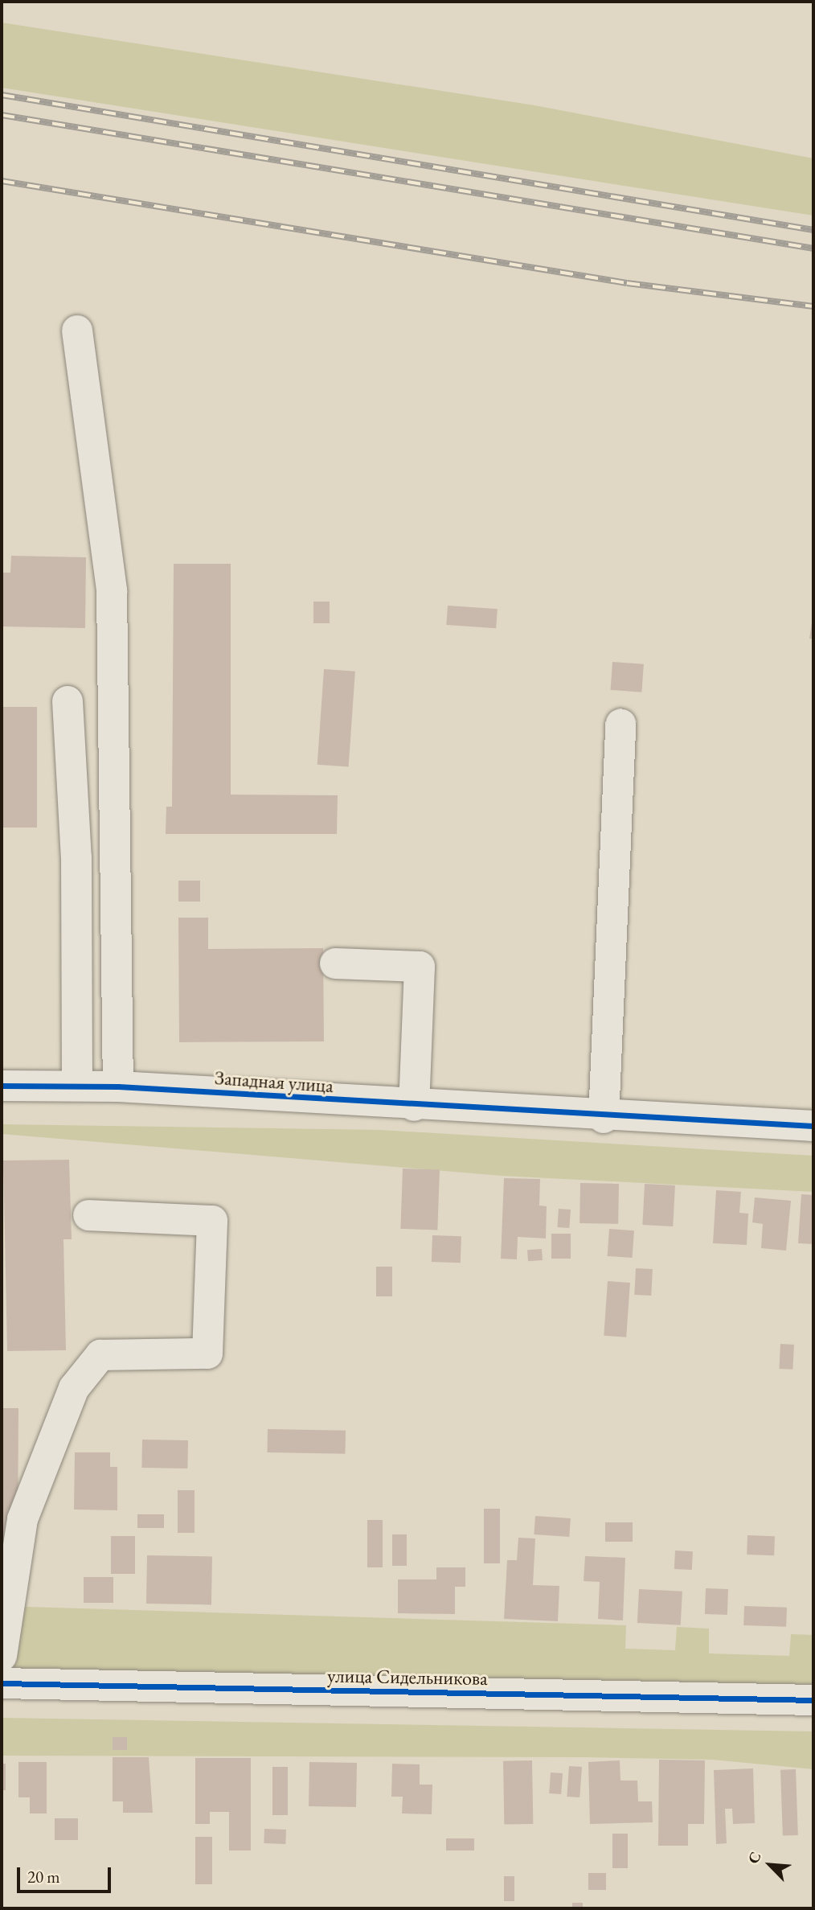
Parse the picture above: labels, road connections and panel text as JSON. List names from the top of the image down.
{
  "streets": {
    "street": ["Западная улица", "улица Сидельникова"]
  },
  "scale_bar": "20 m",
  "north": "top left"
}
